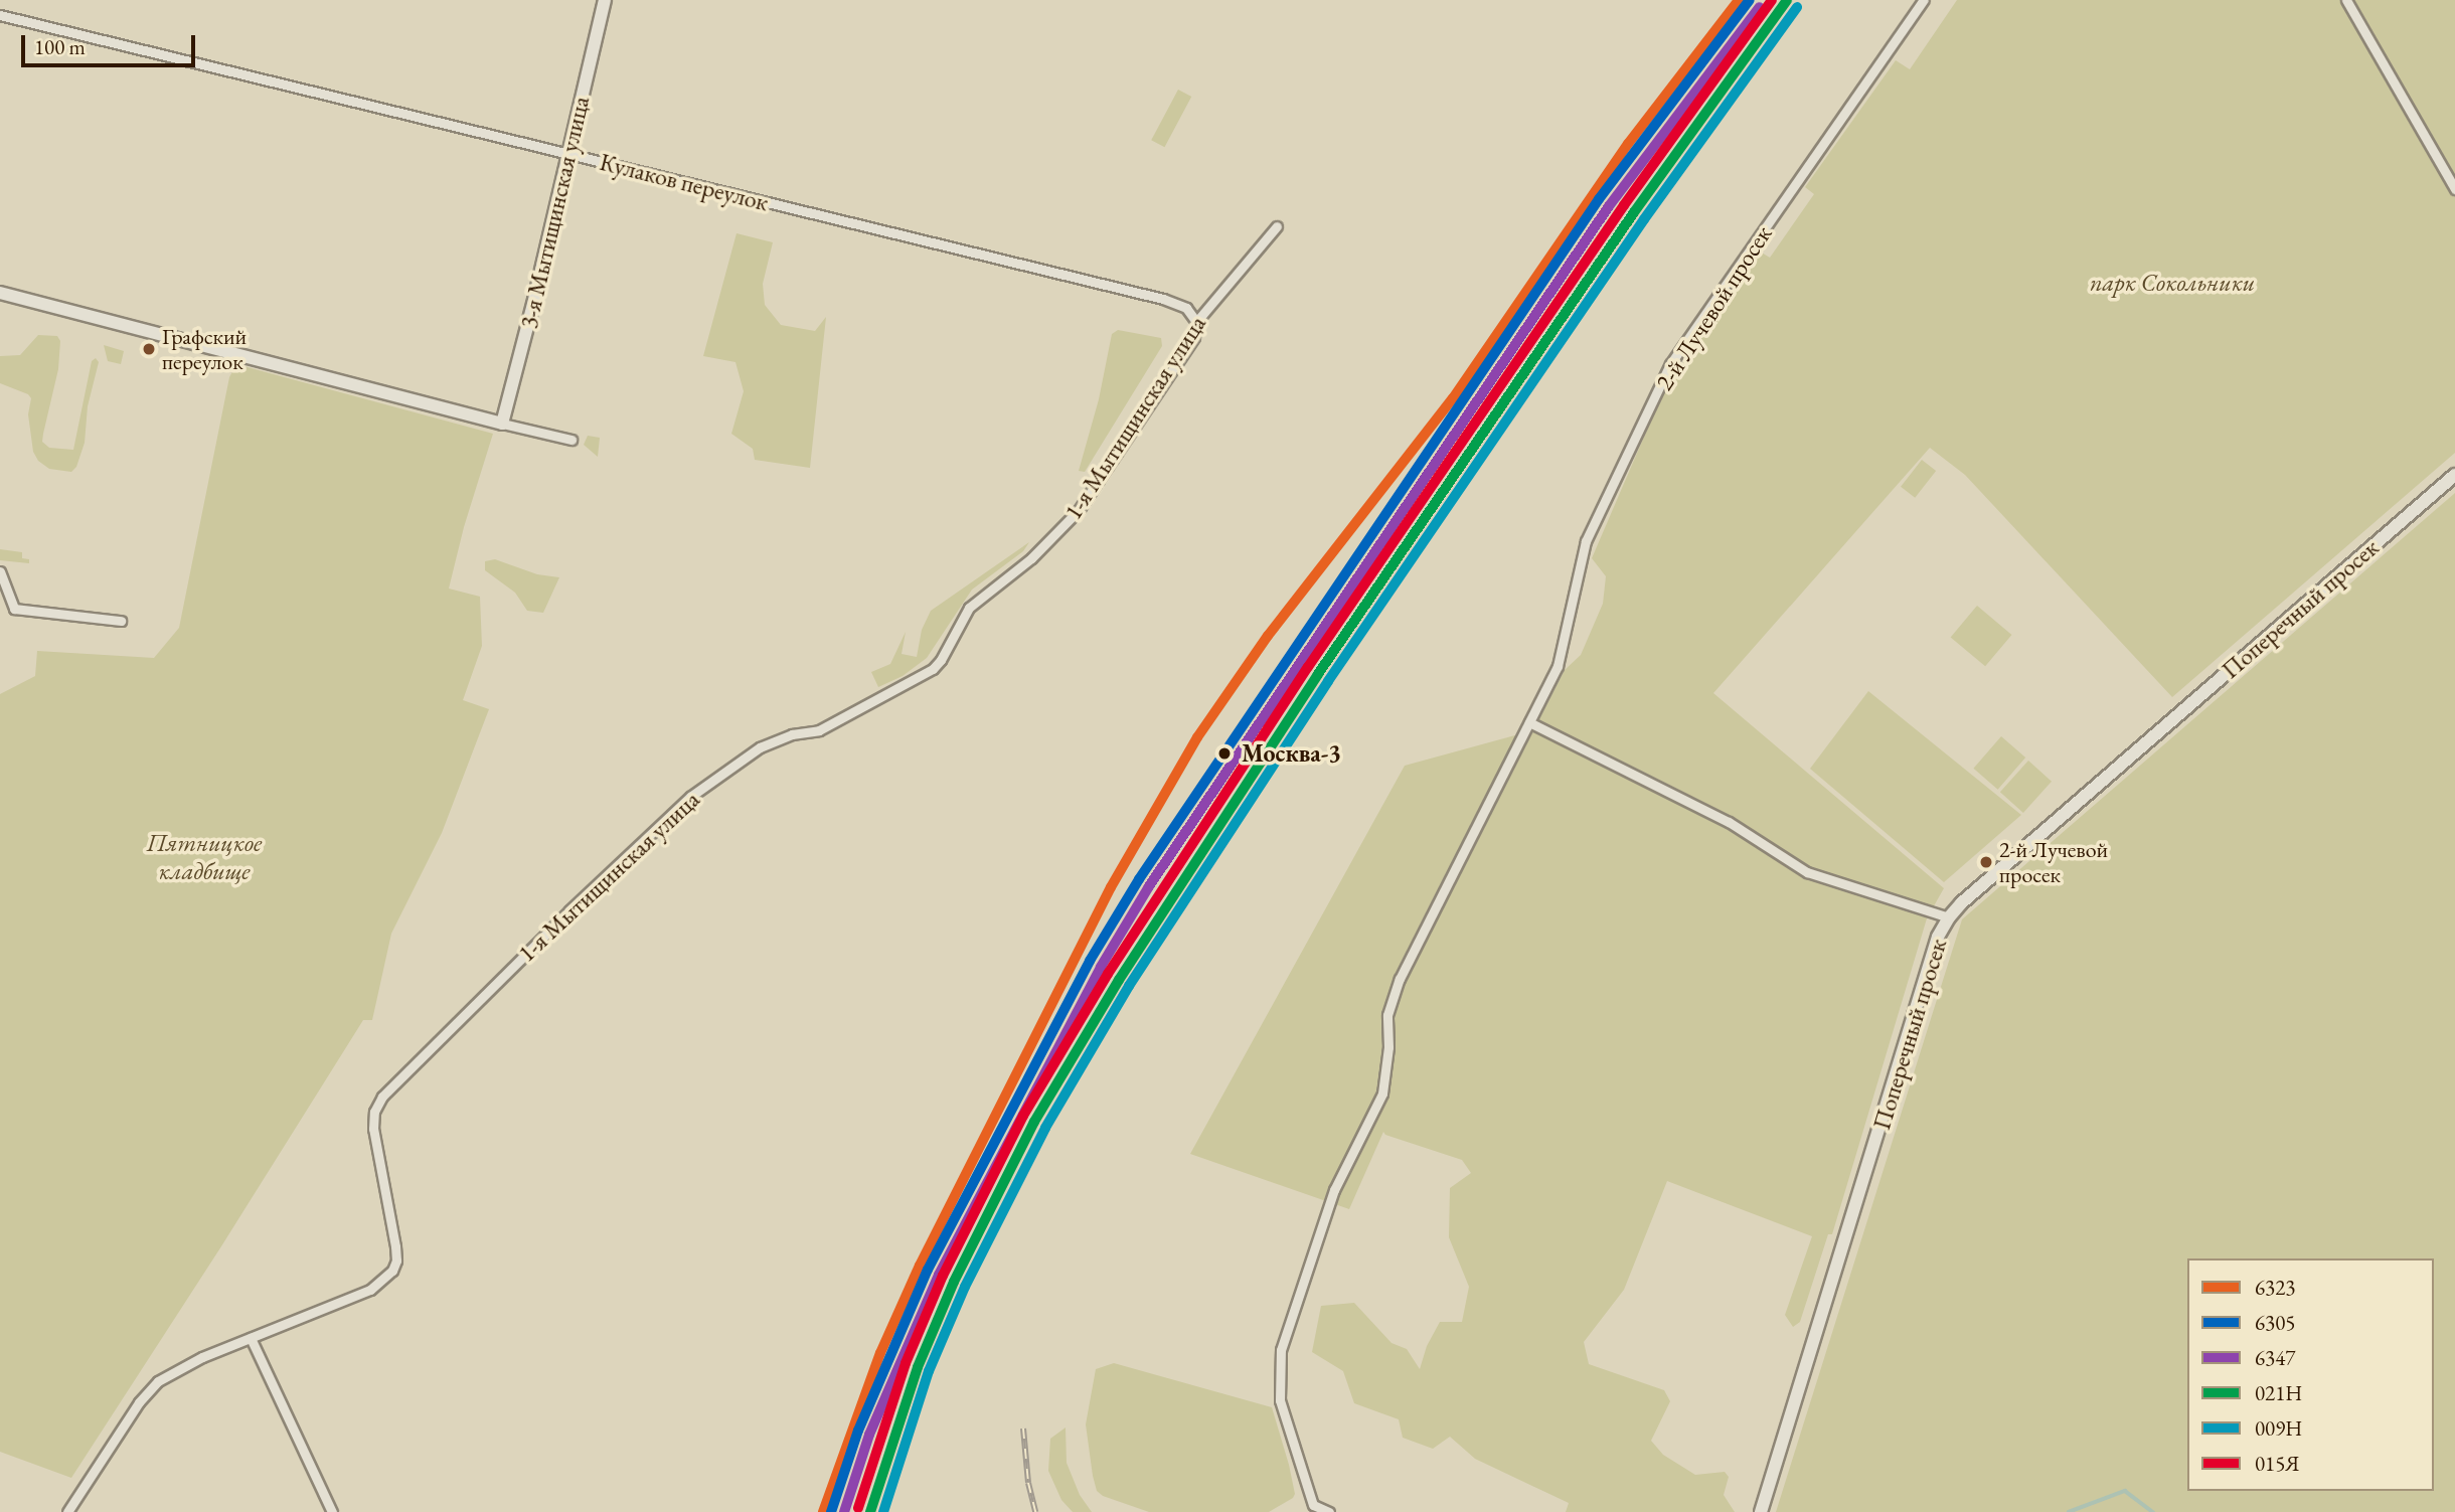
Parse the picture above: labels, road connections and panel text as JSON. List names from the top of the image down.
{
  "streets": {
    "street": [
      "Кулаков переулок",
      "3-я Мытищинская улица",
      "2-й Лучевой просек",
      "1-я Мытищинская улица",
      "Поперечный просек"
    ]
  },
  "crossings": [
    ["Кулаков переулок", "3-я Мытищинская улица"],
    ["Кулаков переулок", "1-я Мытищинская улица"]
  ],
  "parks": ["парк Сокольники", "Пятницкое кладбище"],
  "places": ["Графский переулок", "Москва-3", "2-й Лучевой просек"],
  "lines": [
    "transit line 6323",
    "transit line 6305",
    "transit line 021Н",
    "transit line 015Я",
    "transit line 6347",
    "transit line 009Н"
  ],
  "legend": [
    "6323",
    "6305",
    "6347",
    "021Н",
    "009Н",
    "015Я"
  ],
  "scale_bar": "100 m"
}
